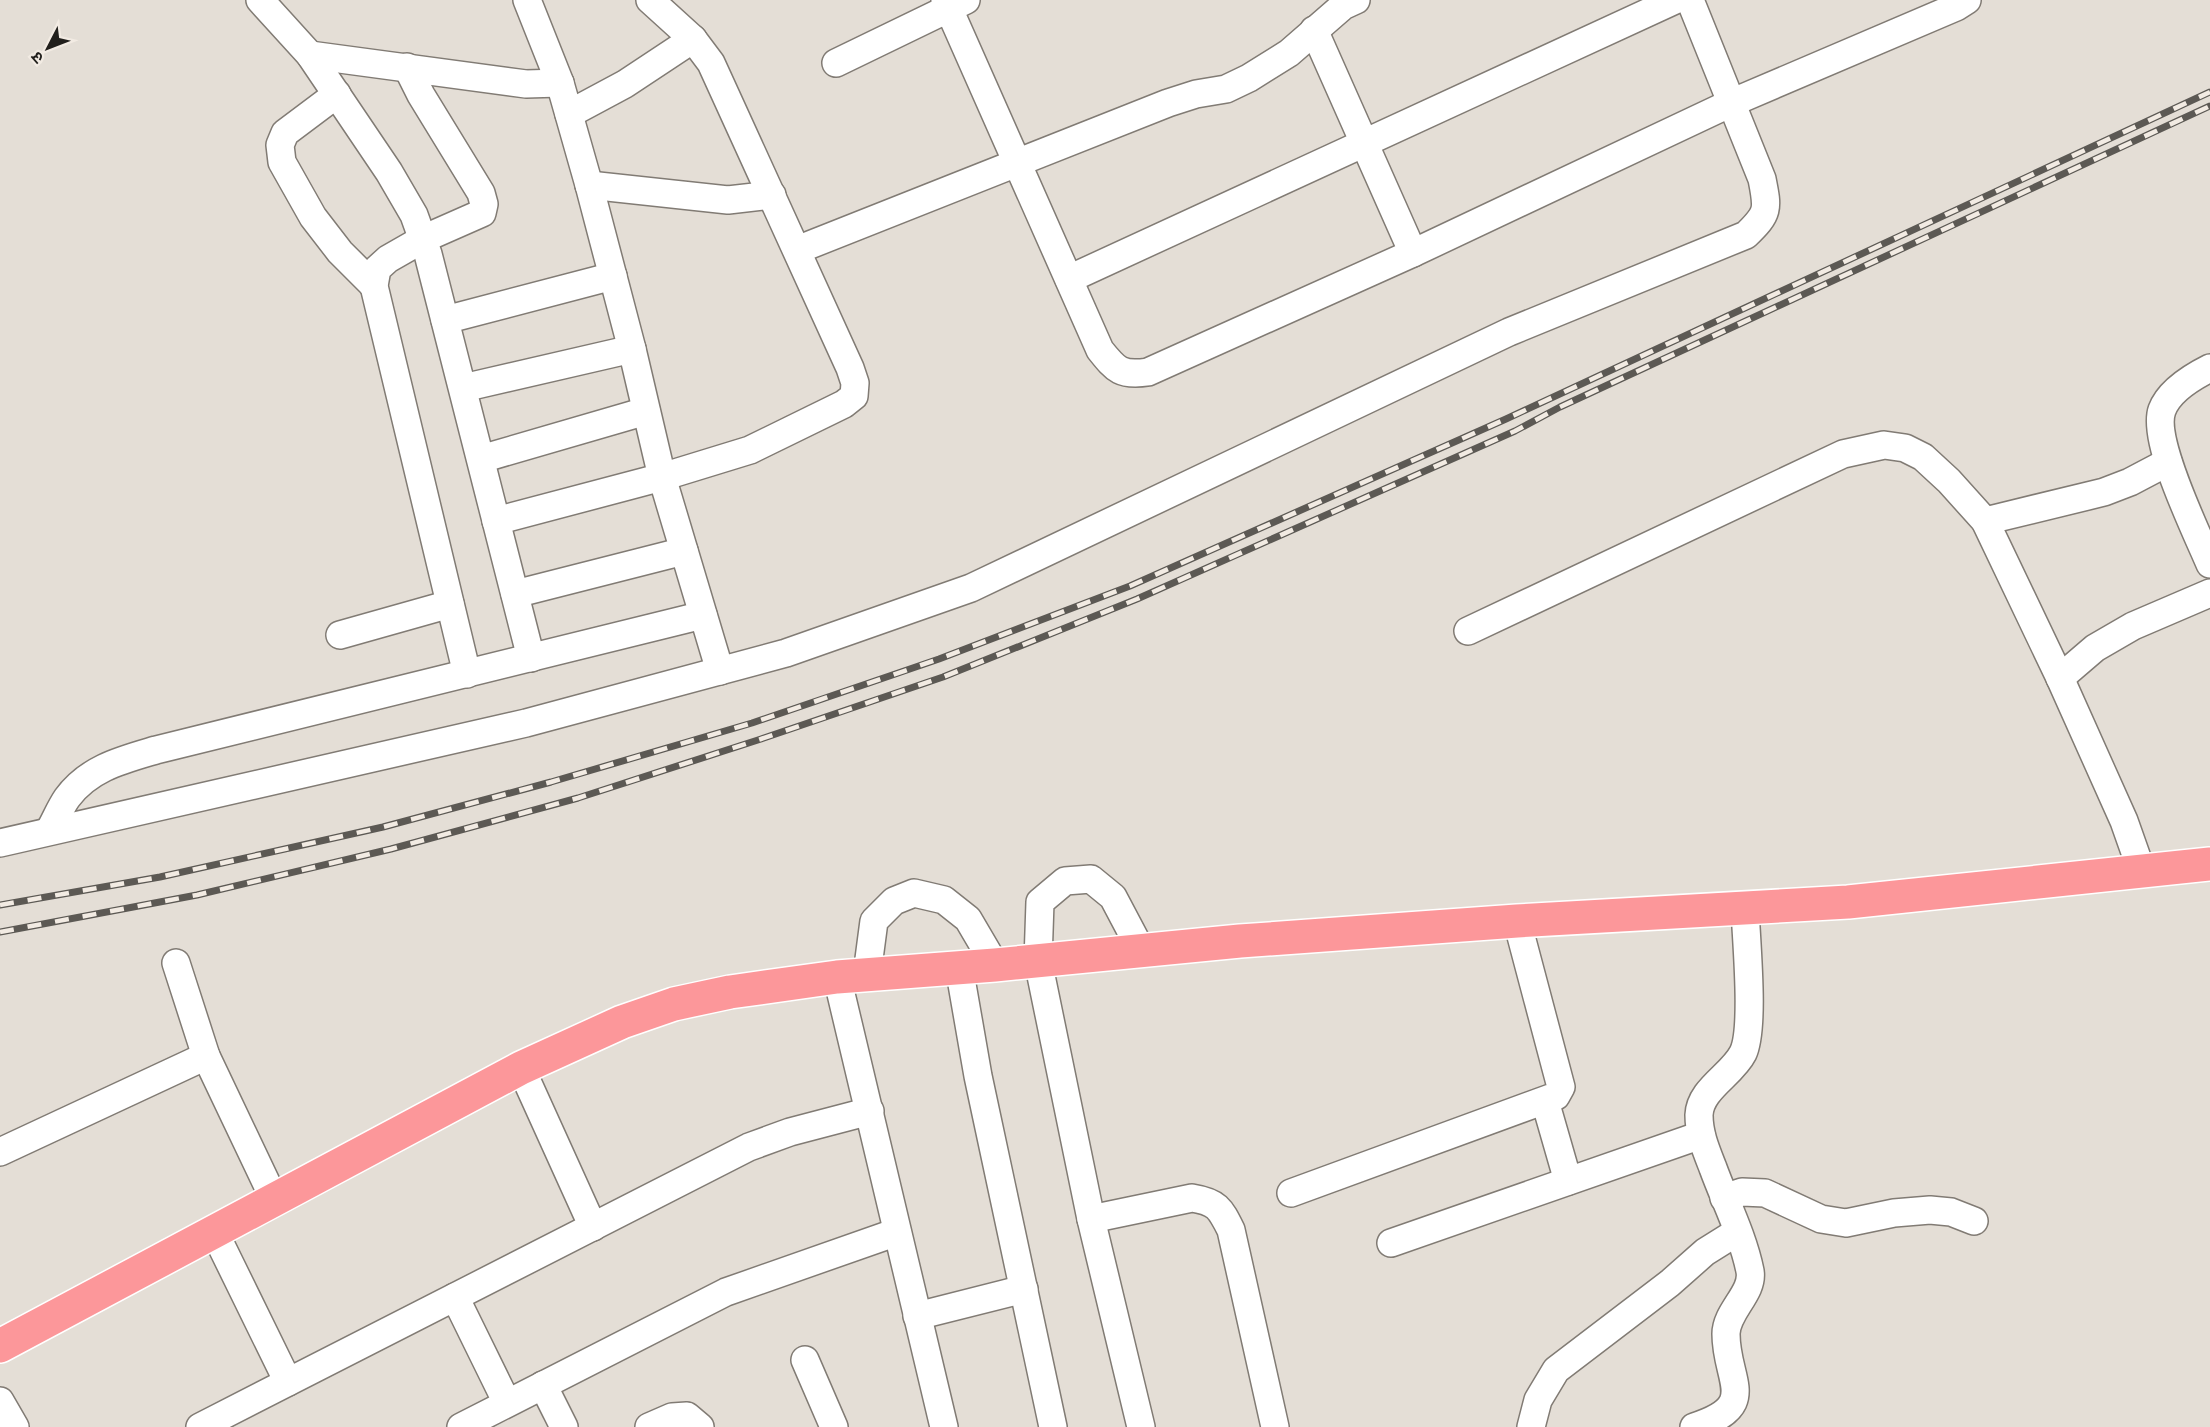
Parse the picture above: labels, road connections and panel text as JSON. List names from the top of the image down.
{
  "north": "bottom left"
}
